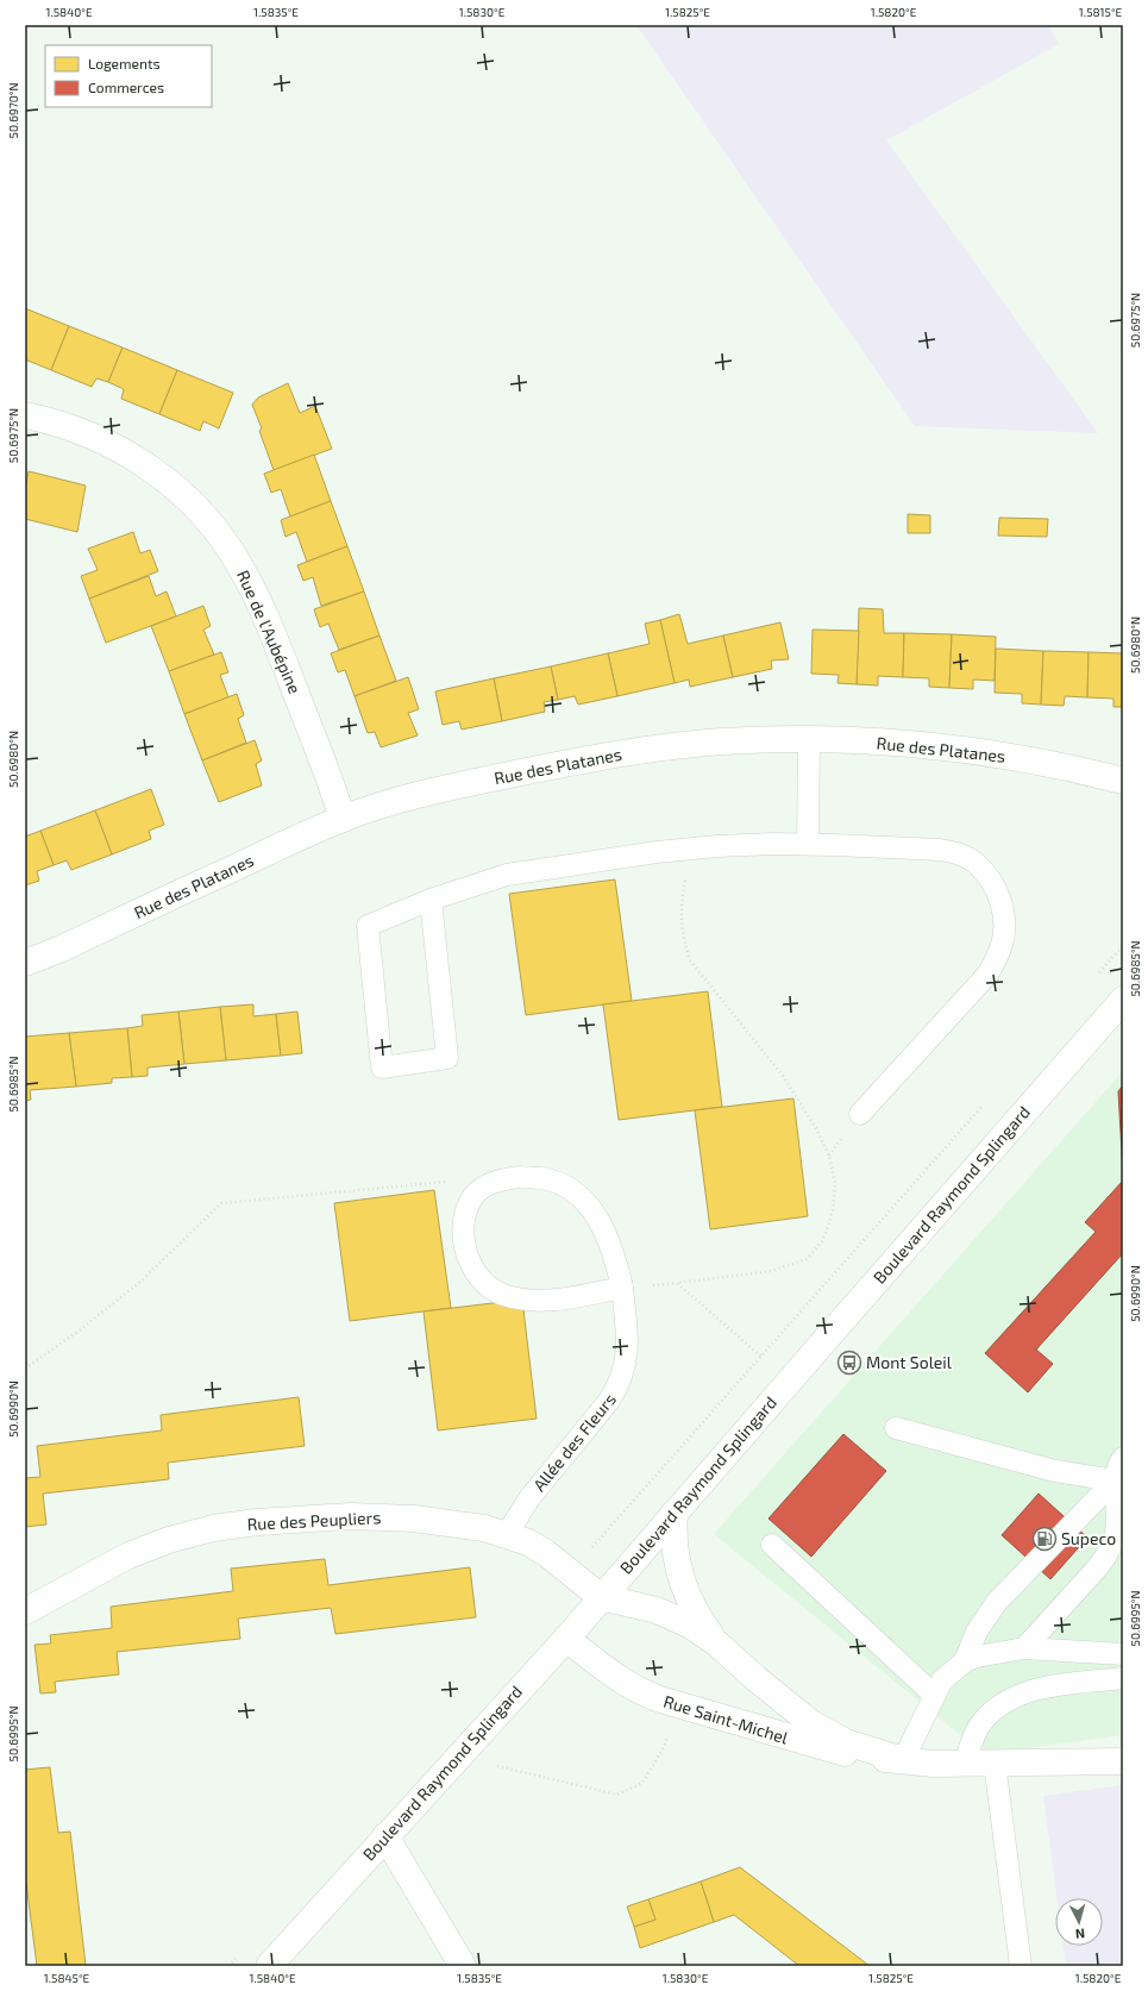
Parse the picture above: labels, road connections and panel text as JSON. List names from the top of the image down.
{
  "streets": {
    "street": [
      "Rue de l'Aubépine",
      "Rue des Platanes",
      "Boulevard Raymond Splingard",
      "Rue des Peupliers",
      "Rue Saint-Michel"
    ],
    "lane": ["Allée des Fleurs"]
  },
  "crossings": [
    ["Rue de l'Aubépine", "Rue des Platanes"],
    ["Boulevard Raymond Splingard", "Rue des Peupliers"],
    ["Boulevard Raymond Splingard", "Rue Saint-Michel"],
    ["Allée des Fleurs", "Rue des Peupliers"],
    ["Rue des Peupliers", "Rue Saint-Michel"]
  ],
  "places": {
    "bus stop": ["Mont Soleil"],
    "fuel station": ["Supeco"]
  },
  "legend": ["Logements", "Commerces"],
  "north": "bottom",
  "coordinates": [
    "1.5840°E",
    "1.5835°E",
    "1.5830°E",
    "1.5825°E",
    "1.5820°E",
    "1.5815°E",
    "50.6970°N",
    "50.6975°N",
    "50.6980°N",
    "50.6985°N",
    "50.6990°N",
    "50.6995°N",
    "1.5845°E"
  ]
}
